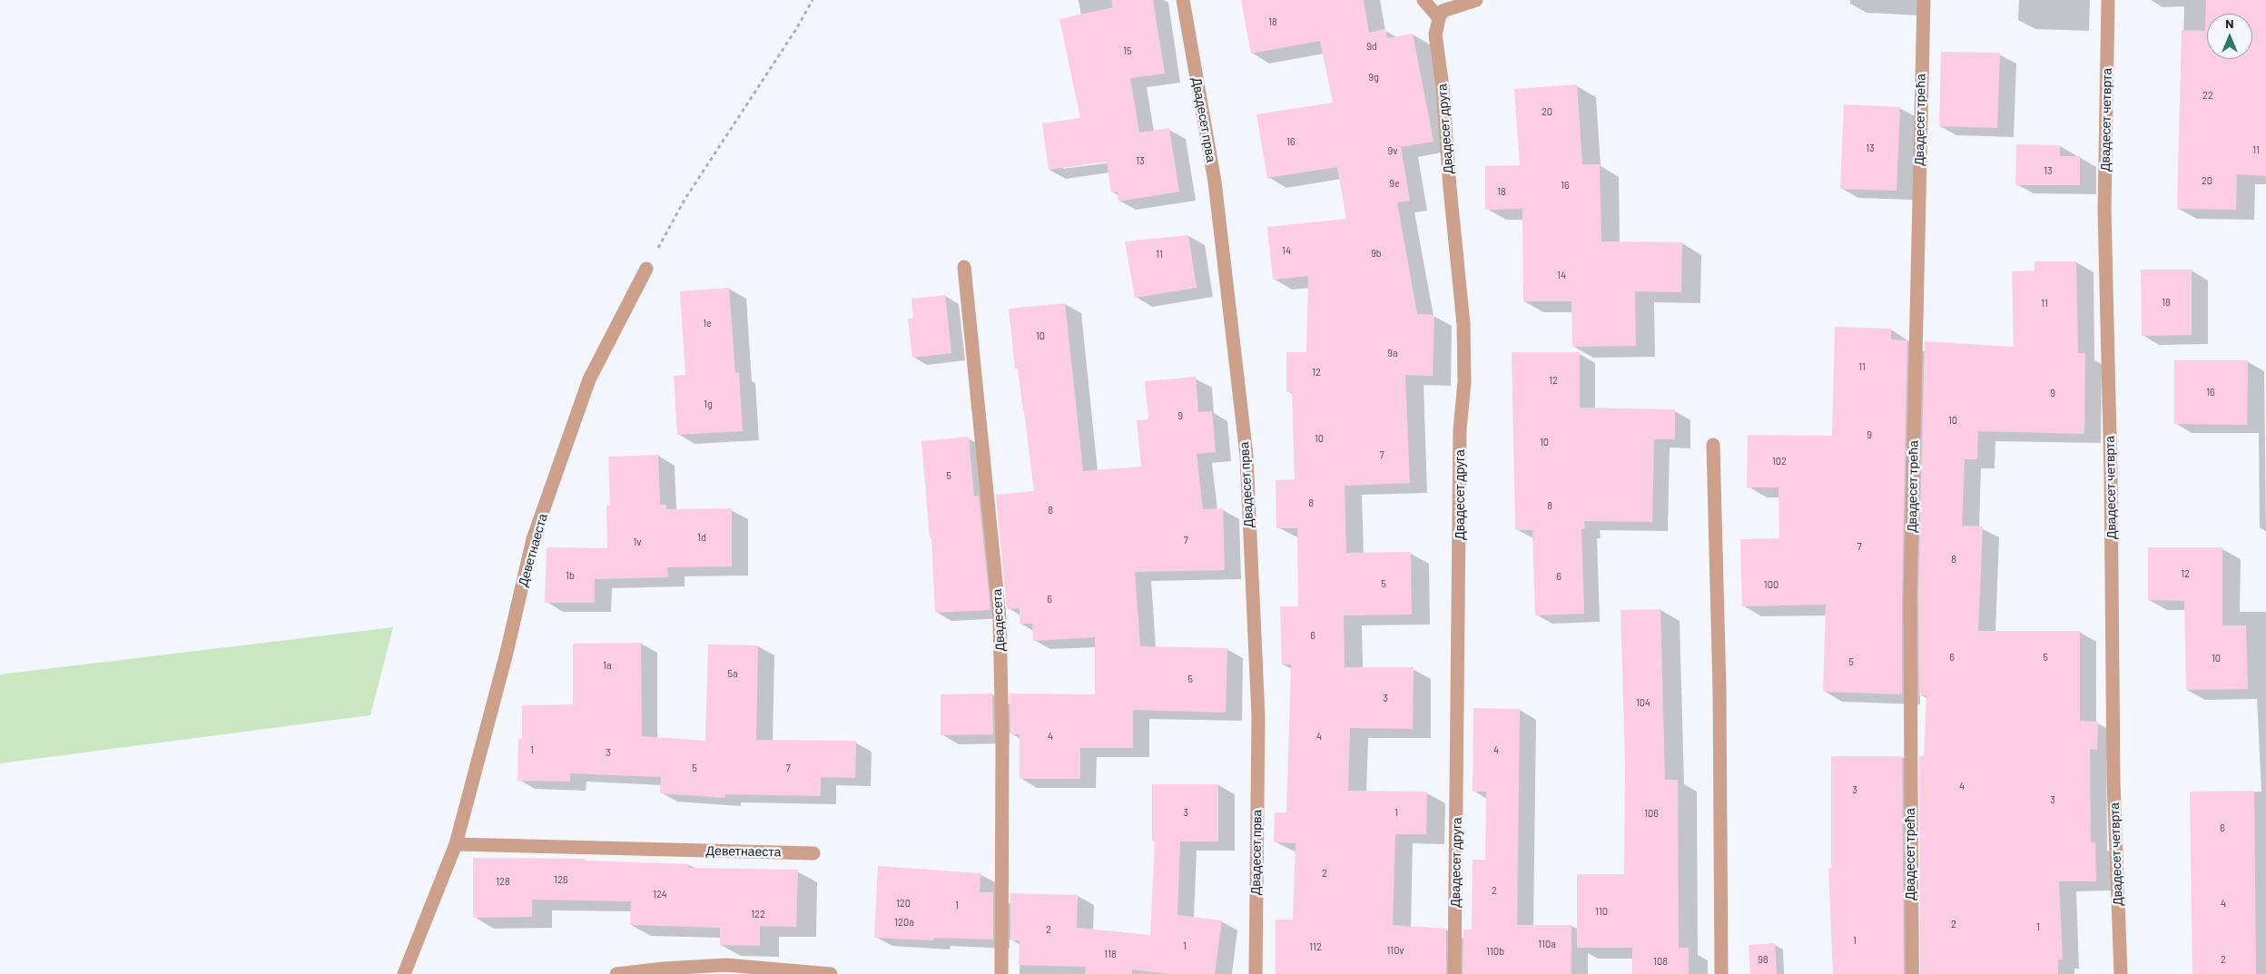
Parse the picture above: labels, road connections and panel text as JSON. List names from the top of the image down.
{
  "streets": {
    "street": [
      "Двадесет прва",
      "Двадесет трећа",
      "Двадесет четврта",
      "Двадесет друга",
      "Деветнаеста",
      "Двадесета"
    ]
  },
  "house_numbers": [
    "18",
    "9d",
    "15",
    "9g",
    "22",
    "20",
    "16",
    "13",
    "11",
    "9v",
    "13",
    "13",
    "20",
    "9e",
    "16",
    "18",
    "14",
    "9b",
    "11",
    "14",
    "18",
    "11",
    "1e",
    "10",
    "9a",
    "11",
    "12",
    "12",
    "16",
    "9",
    "1g",
    "9",
    "10",
    "9",
    "10",
    "10",
    "7",
    "102",
    "5",
    "8",
    "8",
    "8",
    "1d",
    "7",
    "1v",
    "7",
    "8",
    "12",
    "1b",
    "6",
    "5",
    "100",
    "6",
    "6",
    "6",
    "5",
    "10",
    "5",
    "1a",
    "5a",
    "5",
    "3",
    "104",
    "4",
    "4",
    "1",
    "4",
    "3",
    "5",
    "7",
    "4",
    "3",
    "3",
    "3",
    "1",
    "106",
    "6",
    "2",
    "126",
    "128",
    "2",
    "124",
    "120",
    "4",
    "1",
    "110",
    "122",
    "120a",
    "2",
    "1",
    "2",
    "1",
    "110a",
    "1",
    "112",
    "110v",
    "110b",
    "118",
    "98",
    "2",
    "108"
  ],
  "north": "top"
}
